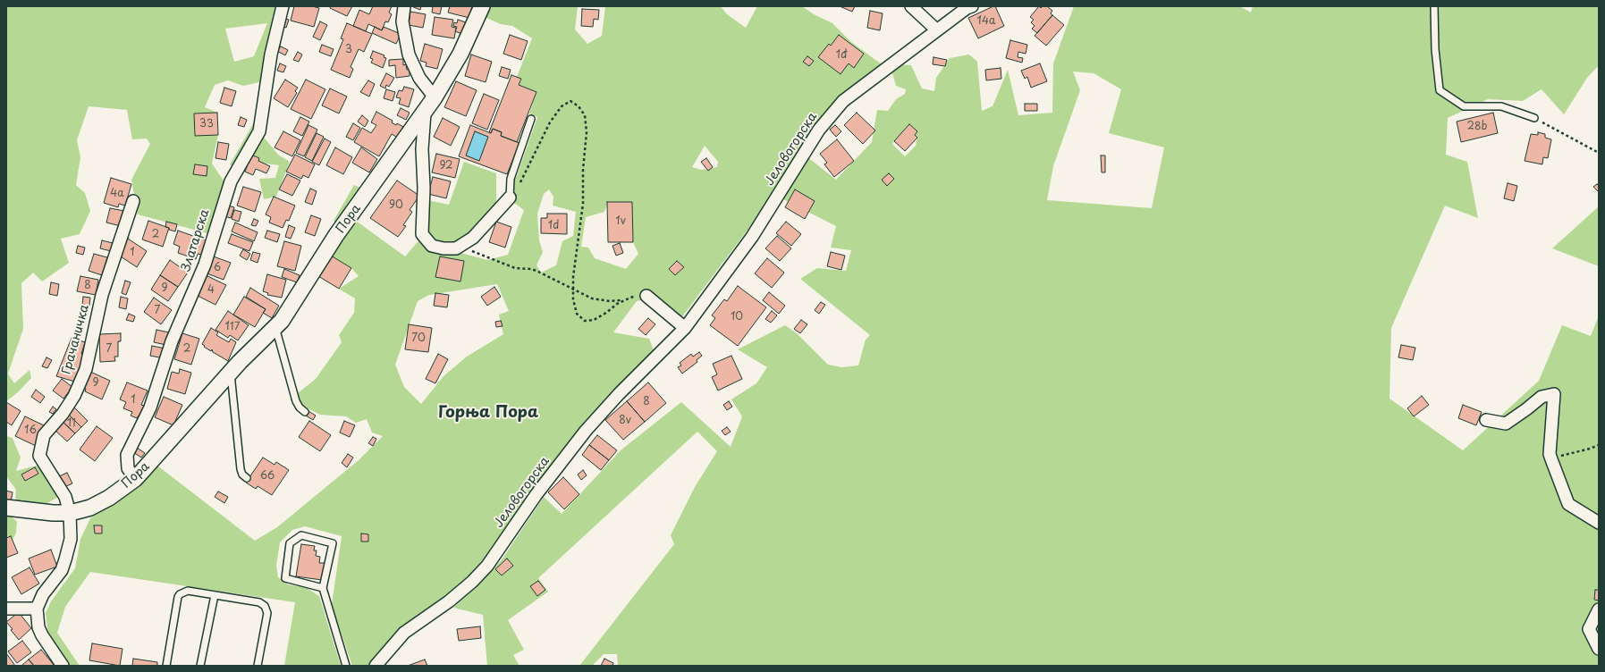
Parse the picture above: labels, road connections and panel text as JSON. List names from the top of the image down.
{
  "streets": {
    "street": [
      "Јеловогорска",
      "Пора",
      "Златарска",
      "Грачаничка"
    ]
  },
  "crossings": [
    ["Пора", "Златарска"],
    ["Пора", "Грачаничка"]
  ],
  "districts": ["Горња Пора"],
  "house_numbers": [
    "14a",
    "3",
    "1đ",
    "33",
    "28b",
    "92",
    "4a",
    "90",
    "1v",
    "1d",
    "2",
    "1",
    "6",
    "8",
    "9",
    "4",
    "7",
    "10",
    "117",
    "70",
    "7",
    "2",
    "9",
    "1",
    "8",
    "8v",
    "11",
    "16",
    "66"
  ]
}
